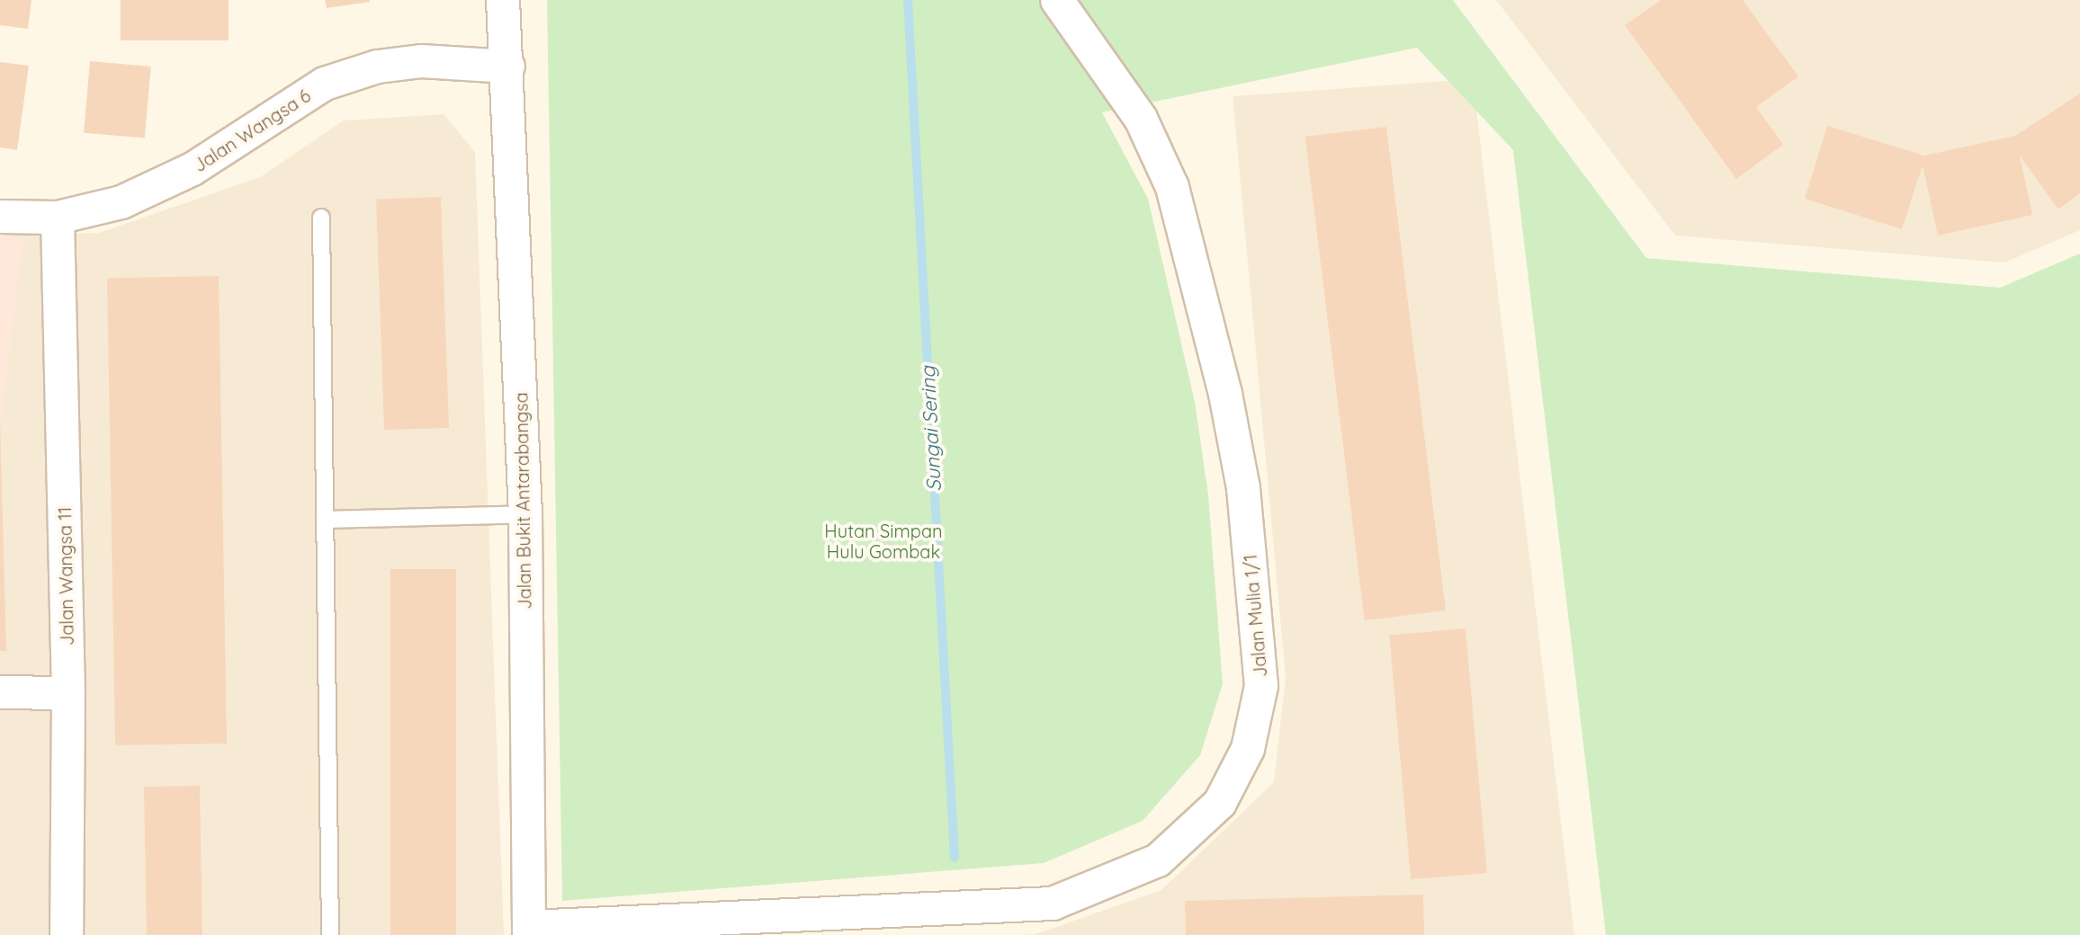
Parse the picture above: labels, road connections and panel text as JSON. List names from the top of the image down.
{
  "streets": {
    "street": [
      "Jalan Wangsa 6",
      "Jalan Bukit Antarabangsa",
      "Jalan Wangsa 11",
      "Jalan Mulia 1/1"
    ]
  },
  "crossings": [
    ["Jalan Wangsa 6", "Jalan Bukit Antarabangsa"],
    ["Jalan Wangsa 6", "Jalan Wangsa 11"],
    ["Jalan Bukit Antarabangsa", "Jalan Mulia 1/1"]
  ],
  "water": ["Sungai Sering"],
  "parks": ["Hutan Simpan Hulu Gombak"]
}
